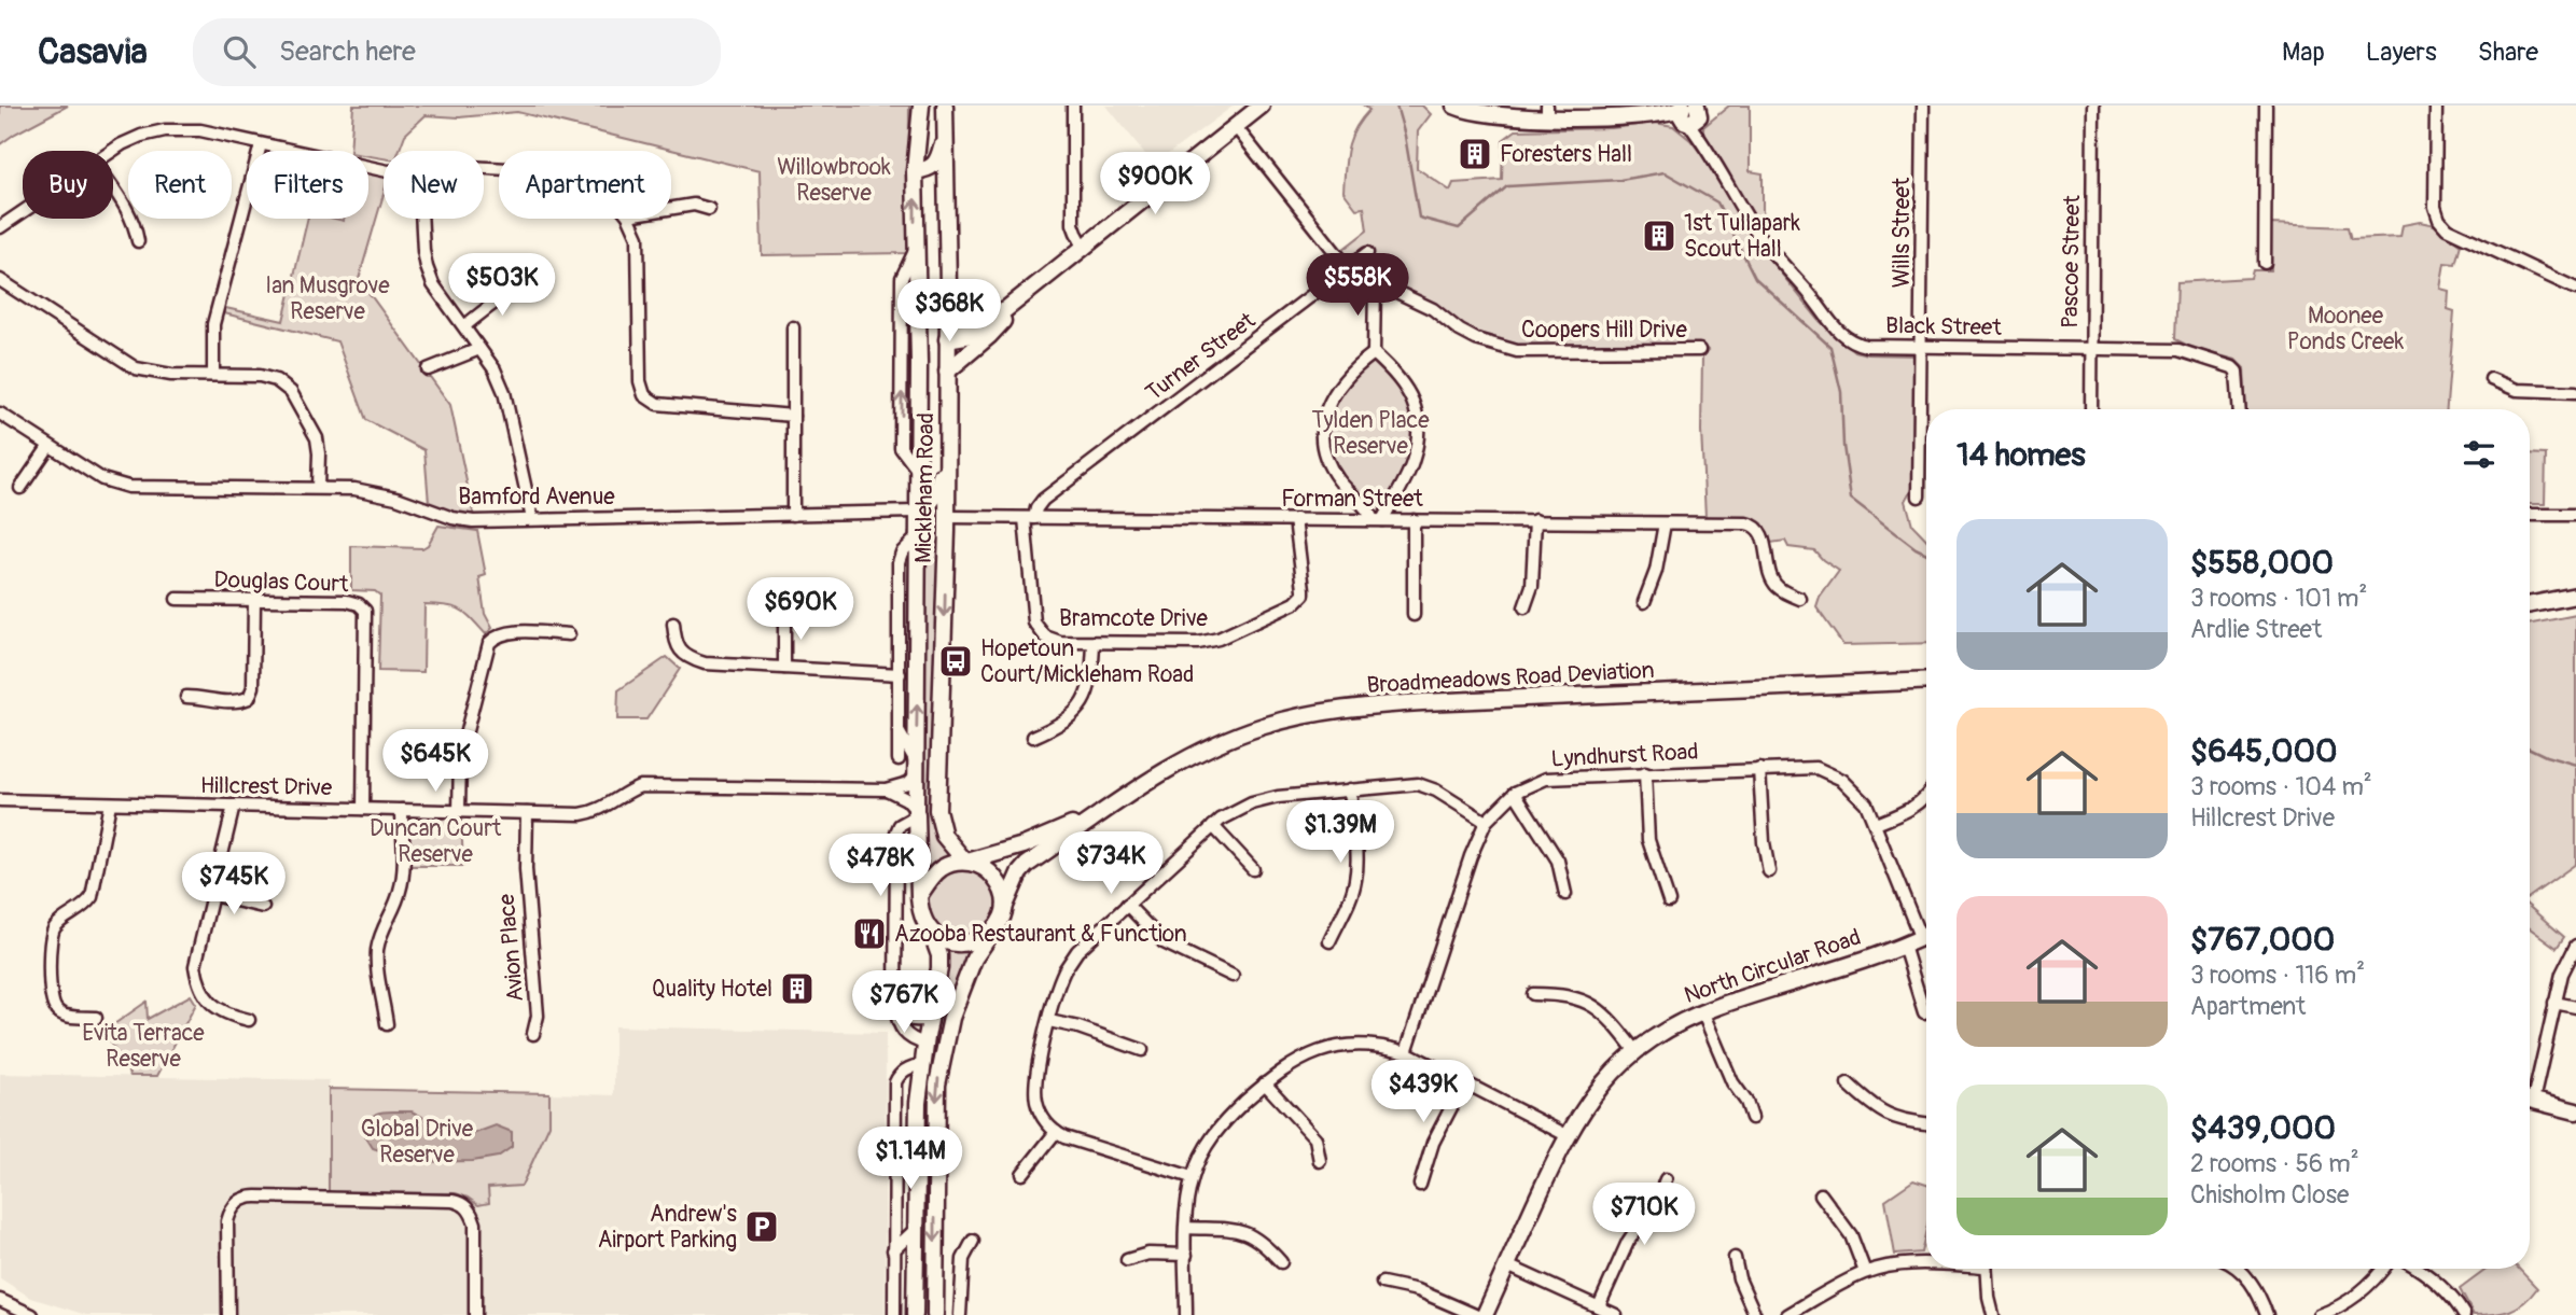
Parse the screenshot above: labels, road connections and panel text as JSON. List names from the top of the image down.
{
  "streets": {
    "main road": ["Mickleham Road", "Broadmeadows Road Deviation", "North Circular Road"],
    "street": [
      "Wills Street",
      "Pascoe Street",
      "Black Street",
      "Coopers Hill Drive",
      "Turner Street",
      "Bamford Avenue",
      "Forman Street",
      "Douglas Court",
      "Bramcote Drive",
      "Lyndhurst Road",
      "Hillcrest Drive",
      "Avion Place"
    ]
  },
  "crossings": [
    ["Wills Street", "Black Street"],
    ["Pascoe Street", "Black Street"],
    ["Coopers Hill Drive", "Turner Street"],
    ["Turner Street", "Forman Street"],
    ["Turner Street", "Bramcote Drive"],
    ["Mickleham Road", "Bamford Avenue"],
    ["Mickleham Road", "Forman Street"],
    ["Mickleham Road", "Broadmeadows Road Deviation"],
    ["Mickleham Road", "Hillcrest Drive"],
    ["Forman Street", "Bramcote Drive"],
    ["Douglas Court", "Hillcrest Drive"],
    ["Hillcrest Drive", "Avion Place"]
  ],
  "parks": [
    "Willowbrook Reserve",
    "Ian Musgrove Reserve",
    "Moonee Ponds Creek",
    "Tylden Place Reserve",
    "Duncan Court Reserve",
    "Evita Terrace Reserve",
    "Global Drive Reserve"
  ],
  "places": {
    "building": ["Foresters Hall", "1st Tullapark Scout Hall", "Quality Hotel"],
    "bus stop": ["Hopetoun Court/Mickleham Road"],
    "restaurant": ["Azooba Restaurant & Function"],
    "parking": ["Andrew's Airport Parking"]
  },
  "page": {
    "header": "Casavia",
    "search": "Search here",
    "nav": ["Map", "Layers", "Share"],
    "chip": [
      "Buy",
      "Rent",
      "Filters",
      "New",
      "Apartment"
    ],
    "price": [
      "$900K",
      "$503K",
      "$558K",
      "$368K",
      "$690K",
      "$645K",
      "$1.39M",
      "$734K",
      "$478K",
      "$745K",
      "$767K",
      "$439K",
      "$1.14M",
      "$710K"
    ],
    "heading": "14 homes",
    "list": [
      {
        "name": "$558,000",
        "note": "3 rooms · 101 m² · Ardlie Street"
      },
      {
        "name": "$645,000",
        "note": "3 rooms · 104 m² · Hillcrest Drive"
      },
      {
        "name": "$767,000",
        "note": "3 rooms · 116 m² · Apartment"
      },
      {
        "name": "$439,000",
        "note": "2 rooms · 56 m² · Chisholm Close"
      }
    ]
  }
}
